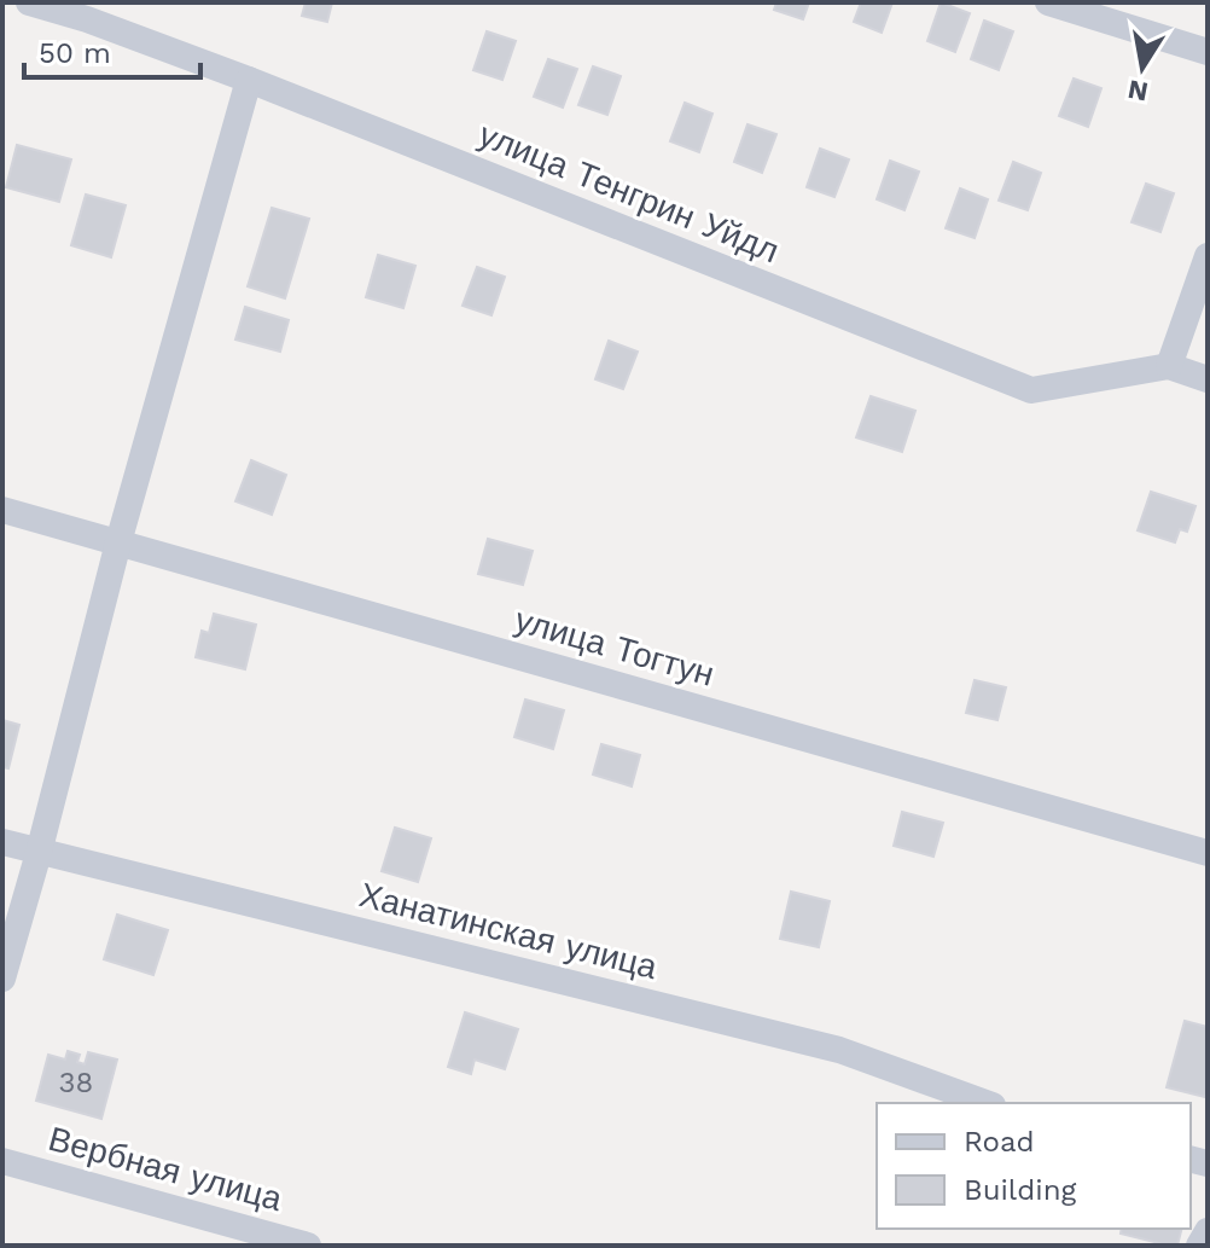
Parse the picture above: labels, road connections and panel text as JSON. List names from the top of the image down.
{
  "streets": {
    "street": [
      "улица Тенгрин Уйдл",
      "улица Тогтун",
      "Ханатинская улица",
      "Вербная улица"
    ]
  },
  "house_numbers": ["38"],
  "legend": ["Road", "Building"],
  "scale_bar": "50 m",
  "north": "bottom"
}
